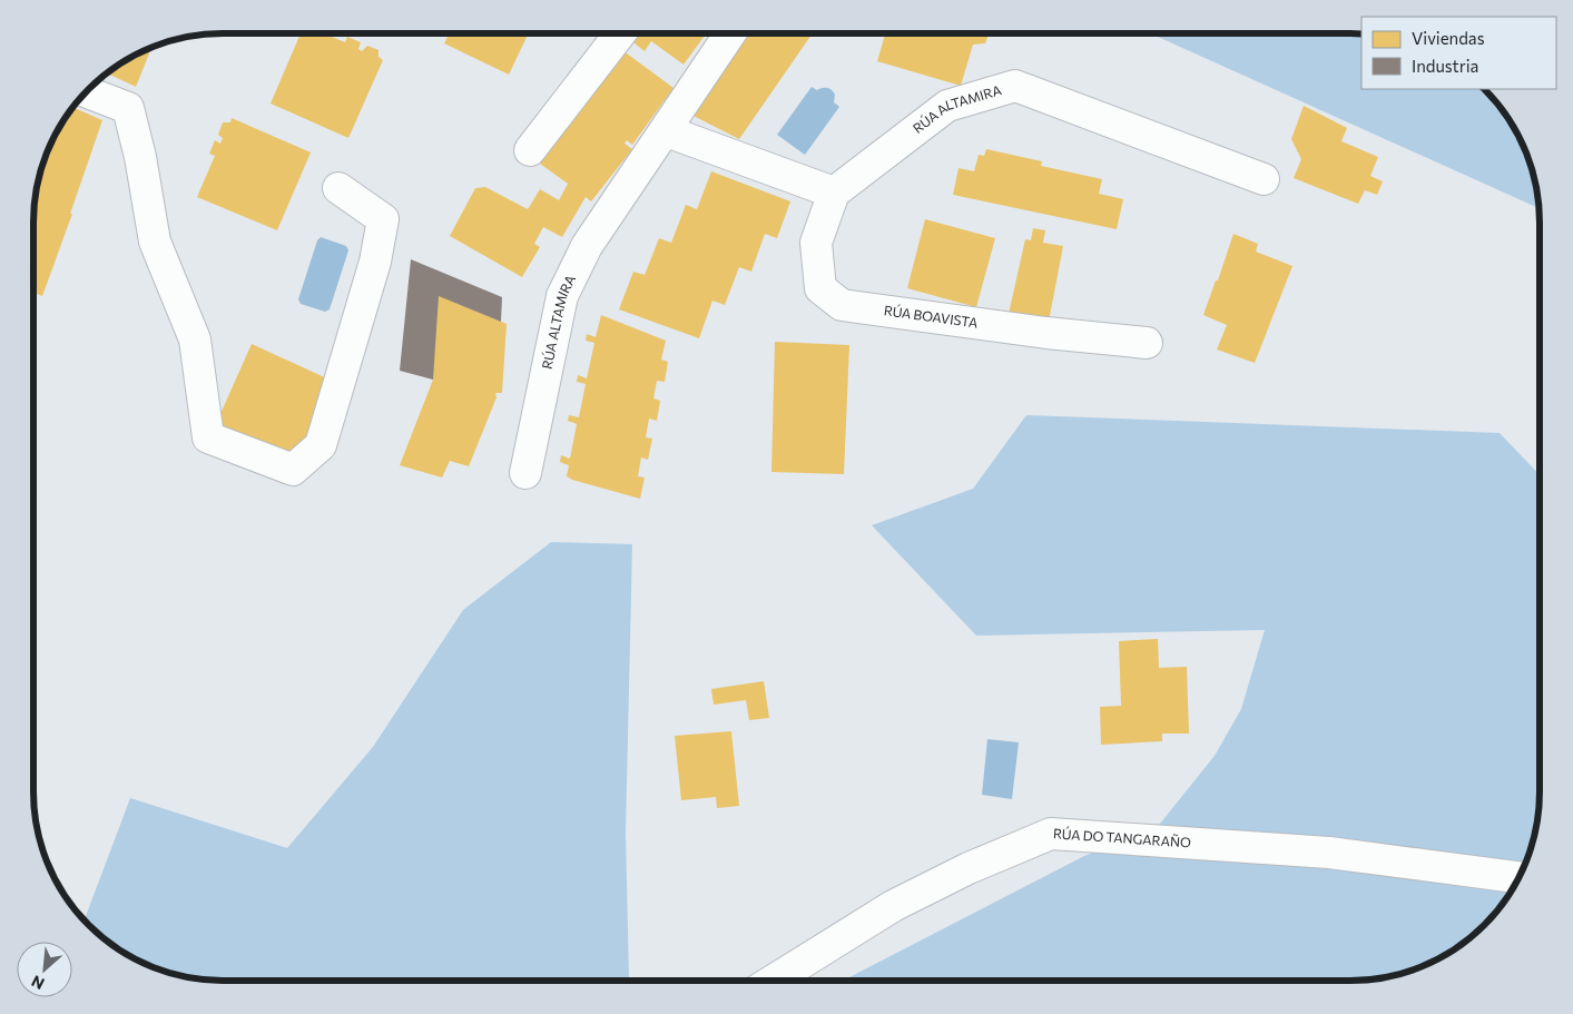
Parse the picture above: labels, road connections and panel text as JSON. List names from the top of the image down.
{
  "streets": {
    "street": ["RÚA ALTAMIRA", "RÚA BOAVISTA", "RÚA DO TANGARAÑO"]
  },
  "crossings": [
    ["RÚA ALTAMIRA", "RÚA BOAVISTA"]
  ],
  "legend": ["Viviendas", "Industria"],
  "north": "bottom left"
}
